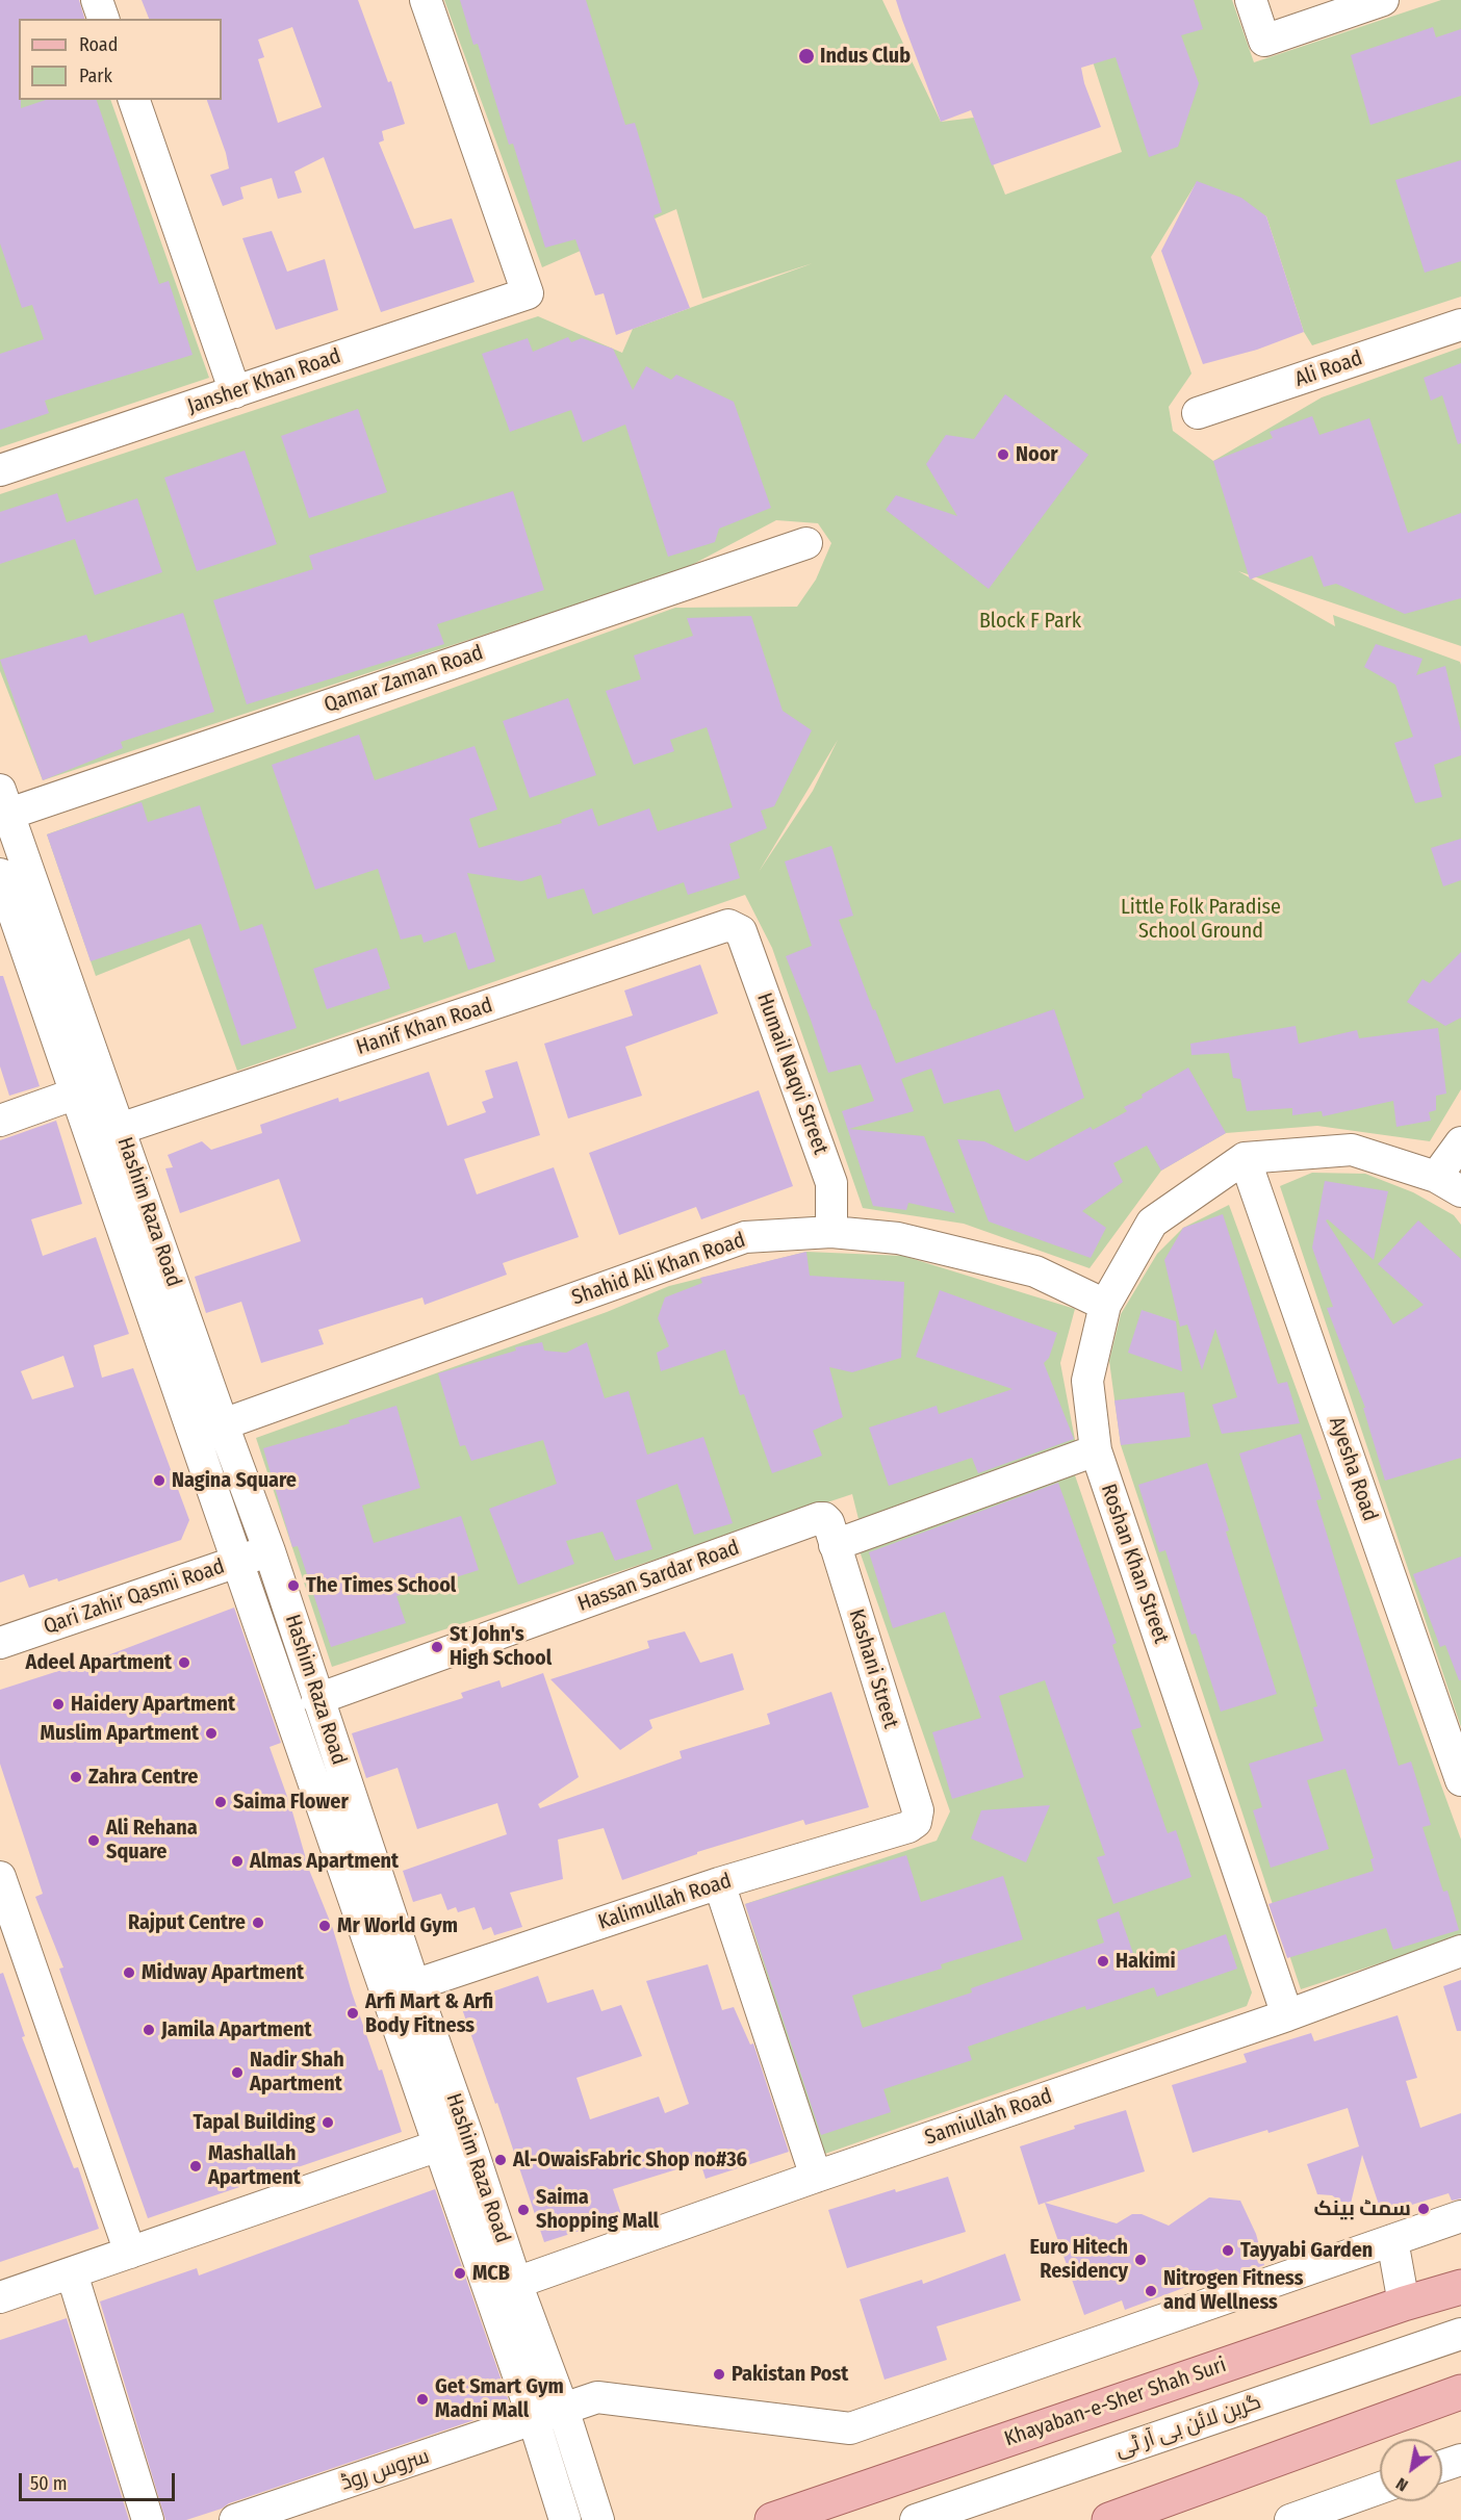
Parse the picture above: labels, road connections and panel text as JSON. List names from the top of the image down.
{
  "streets": {
    "main road": ["Khayaban-e-Sher Shah Suri"],
    "street": [
      "Ali Road",
      "Jansher Khan Road",
      "Qamar Zaman Road",
      "Hanif Khan Road",
      "Humail Naqvi Street",
      "Hashim Raza Road",
      "Shahid Ali Khan Road",
      "Ayesha Road",
      "Roshan Khan Street",
      "Hassan Sardar Road",
      "Qari Zahir Qasmi Road",
      "Kashani Street",
      "Kalimullah Road",
      "Samiullah Road",
      "گرین لائن بی آر ٹی",
      "سروس روڈ"
    ]
  },
  "crossings": [
    ["Qamar Zaman Road", "Hashim Raza Road"],
    ["Hanif Khan Road", "Humail Naqvi Street"],
    ["Hanif Khan Road", "Hashim Raza Road"],
    ["Humail Naqvi Street", "Shahid Ali Khan Road"],
    ["Hashim Raza Road", "Shahid Ali Khan Road"],
    ["Hashim Raza Road", "Hassan Sardar Road"],
    ["Hashim Raza Road", "Qari Zahir Qasmi Road"],
    ["Hashim Raza Road", "Kalimullah Road"],
    ["Hashim Raza Road", "Samiullah Road"],
    ["Hashim Raza Road", "سروس روڈ"],
    ["Shahid Ali Khan Road", "Roshan Khan Street"],
    ["Ayesha Road", "Roshan Khan Street"],
    ["Roshan Khan Street", "Hassan Sardar Road"],
    ["Roshan Khan Street", "Samiullah Road"],
    ["Hassan Sardar Road", "Kashani Street"],
    ["Kashani Street", "Kalimullah Road"]
  ],
  "parks": ["Block F Park", "Little Folk Paradise School Ground"],
  "places": [
    "Indus Club",
    "Noor",
    "Nagina Square",
    "The Times School",
    "St John's High School",
    "Adeel Apartment",
    "Haidery Apartment",
    "Muslim Apartment",
    "Zahra Centre",
    "Saima Flower",
    "Ali Rehana Square",
    "Almas Apartment",
    "Rajput Centre",
    "Mr World Gym",
    "Hakimi",
    "Midway Apartment",
    "Arfi Mart & Arfi Body Fitness",
    "Jamila Apartment",
    "Nadir Shah Apartment",
    "Tapal Building",
    "Al-OwaisFabric Shop no#36",
    "Mashallah Apartment",
    "سمٹ بینک",
    "Saima Shopping Mall",
    "Tayyabi Garden",
    "Euro Hitech Residency",
    "MCB",
    "Nitrogen Fitness and Wellness",
    "Pakistan Post",
    "Get Smart Gym Madni Mall"
  ],
  "legend": ["Road", "Park"],
  "scale_bar": "50 m",
  "north": "bottom left"
}
